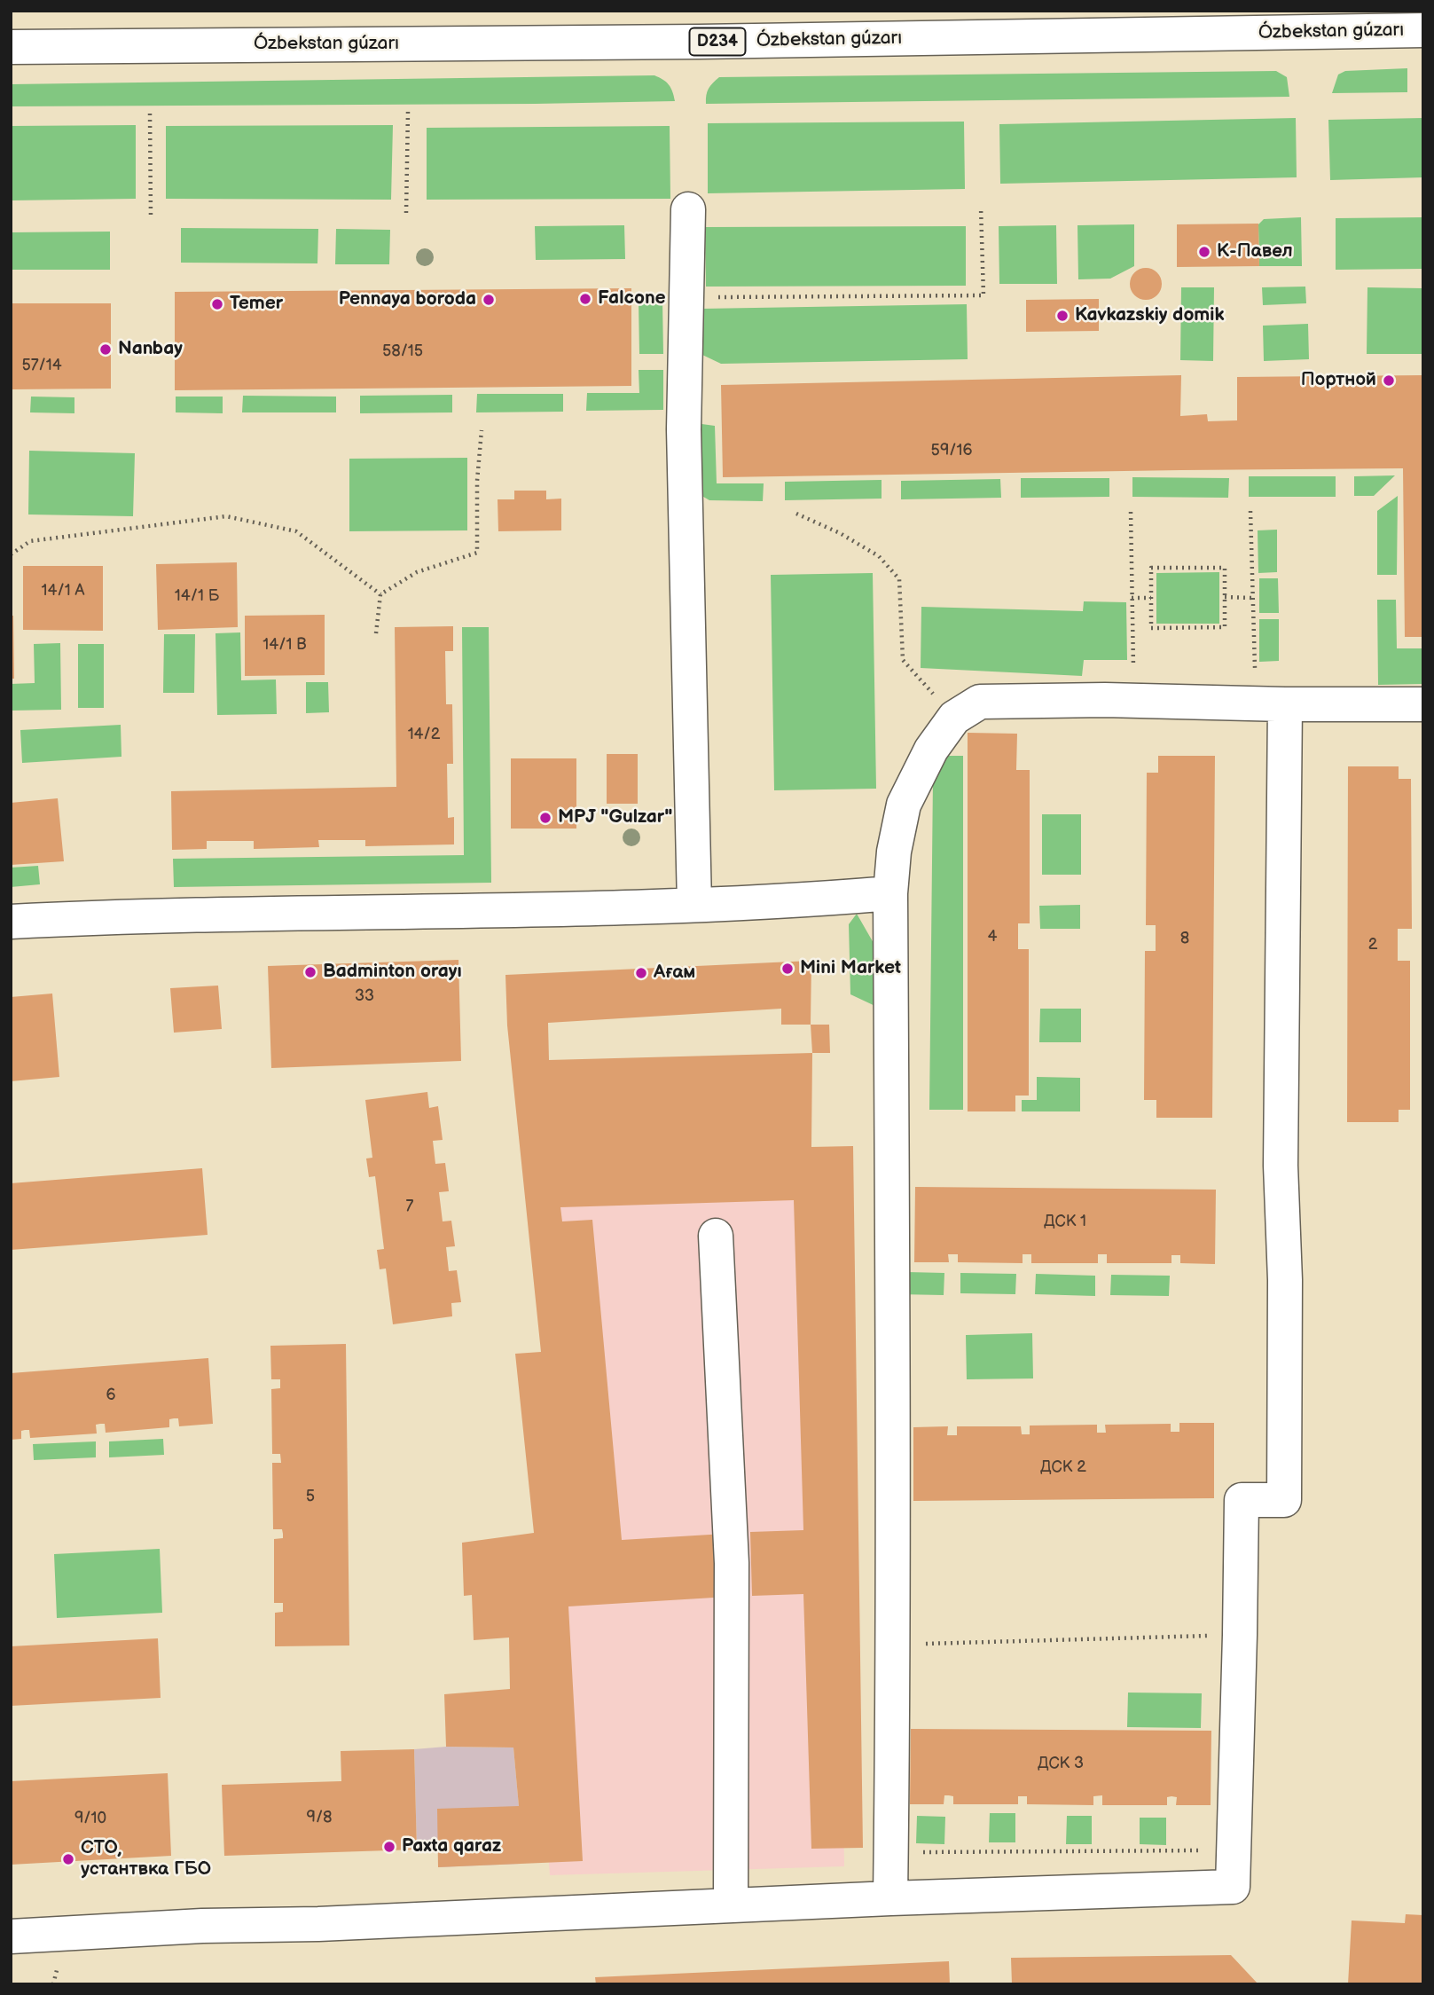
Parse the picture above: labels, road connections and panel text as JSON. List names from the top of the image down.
{
  "streets": {
    "street": ["Ózbekstan gúzarı", "D234"]
  },
  "places": [
    "К-Павел",
    "Falcone",
    "Pennaya boroda",
    "Temer",
    "Kavkazskiy domik",
    "Nanbay",
    "Портной",
    "MPJ \"Gulzar\"",
    "Mini Market",
    "Badminton orayı",
    "Ағам",
    "Paxta qaraz",
    "СТО, устантвка ГБО"
  ],
  "house_numbers": [
    "58/15",
    "57/14",
    "59/16",
    "14/1 А",
    "14/1 Б",
    "14/1 В",
    "14/2",
    "4",
    "8",
    "2",
    "33",
    "7",
    "ДСК 1",
    "6",
    "ДСК 2",
    "5",
    "ДСК 3",
    "9/8",
    "9/10"
  ]
}
